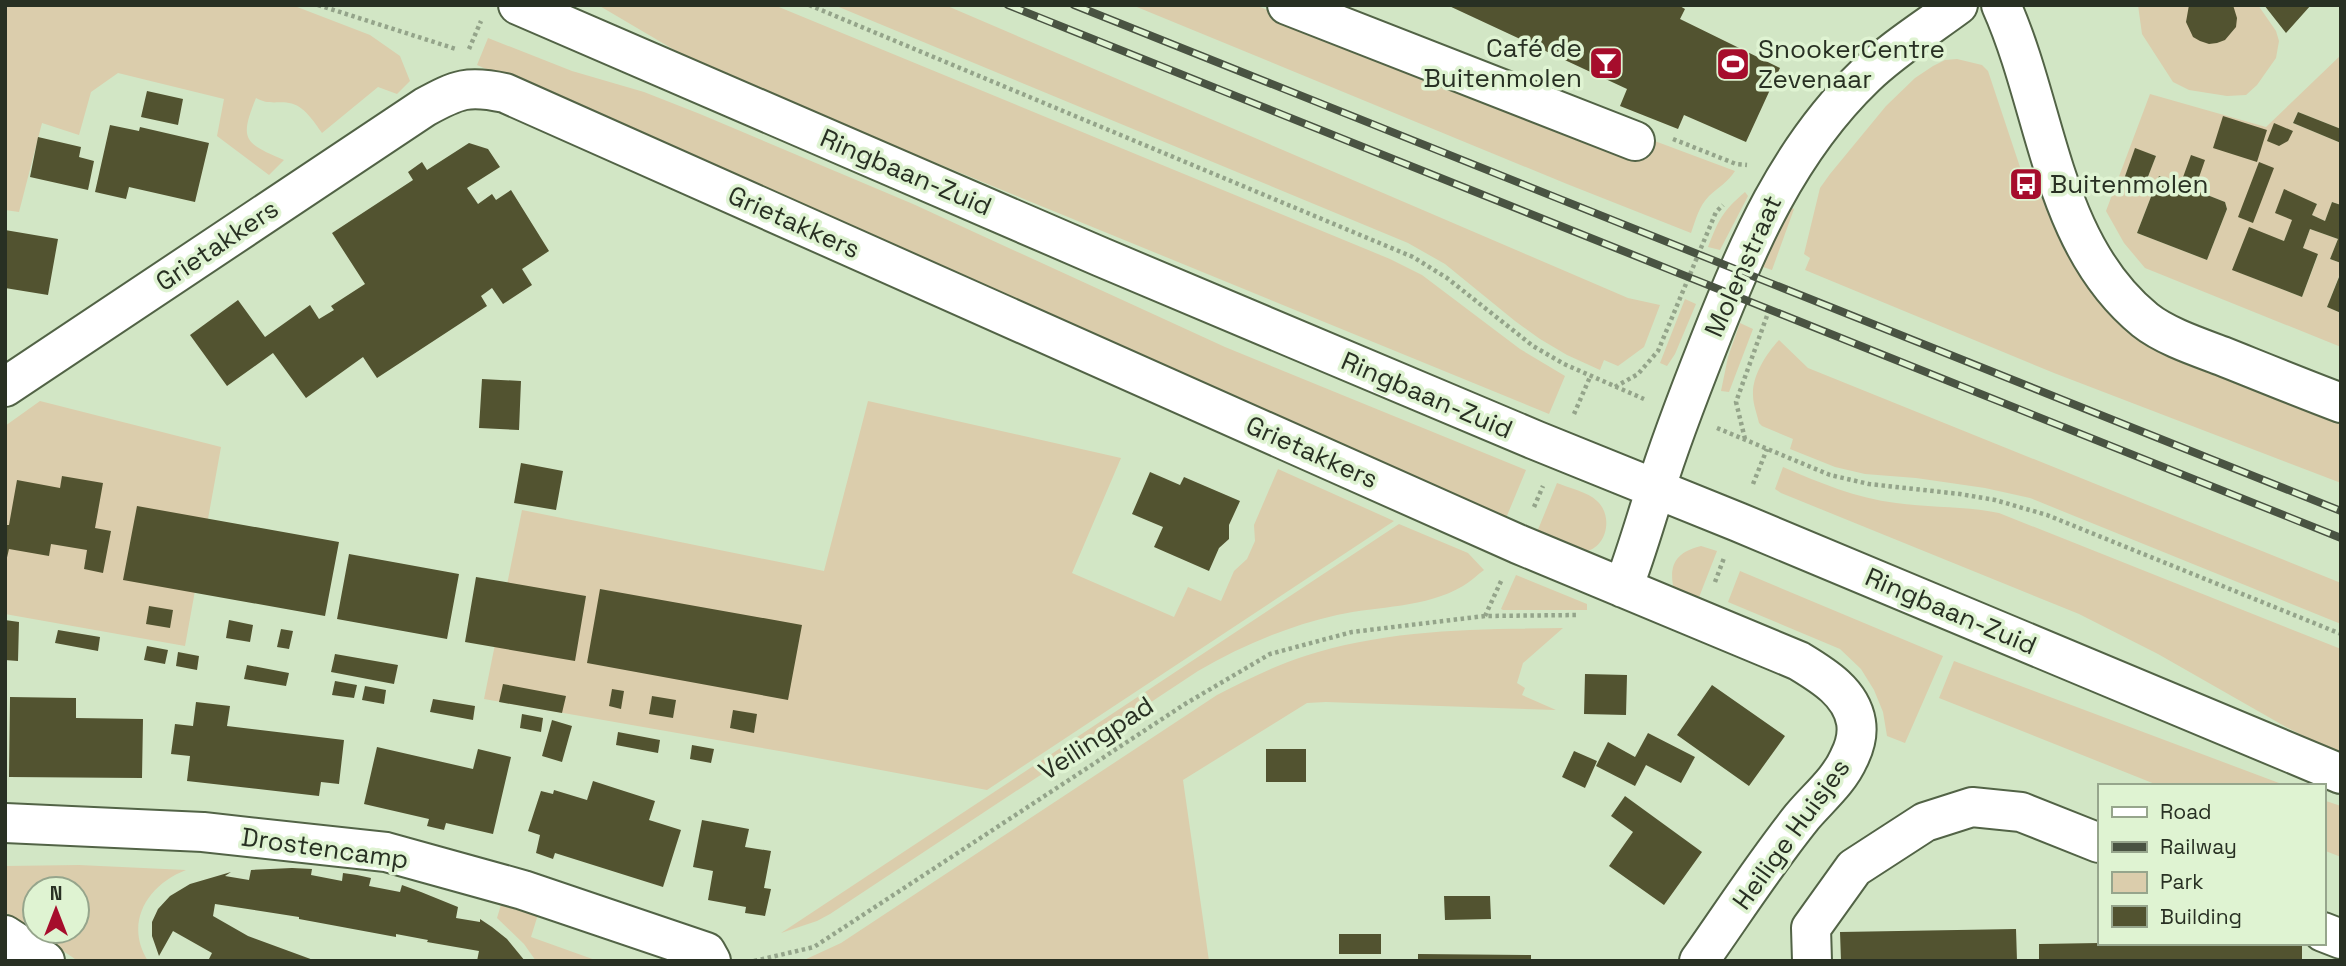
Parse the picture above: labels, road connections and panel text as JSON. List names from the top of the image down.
{
  "streets": {
    "street": [
      "Ringbaan-Zuid",
      "Grietakkers",
      "Molenstraat",
      "Heilige Huisjes",
      "Drostencamp"
    ],
    "path": ["Veilingpad"]
  },
  "crossings": [
    ["Ringbaan-Zuid", "Molenstraat"],
    ["Grietakkers", "Molenstraat"],
    ["Grietakkers", "Heilige Huisjes"],
    ["Molenstraat", "Heilige Huisjes"]
  ],
  "places": {
    "bar": ["Café de Buitenmolen"],
    "sports": ["SnookerCentre Zevenaar"],
    "bus stop": ["Buitenmolen"]
  },
  "legend": [
    "Road",
    "Railway",
    "Park",
    "Building"
  ],
  "north": "top"
}
